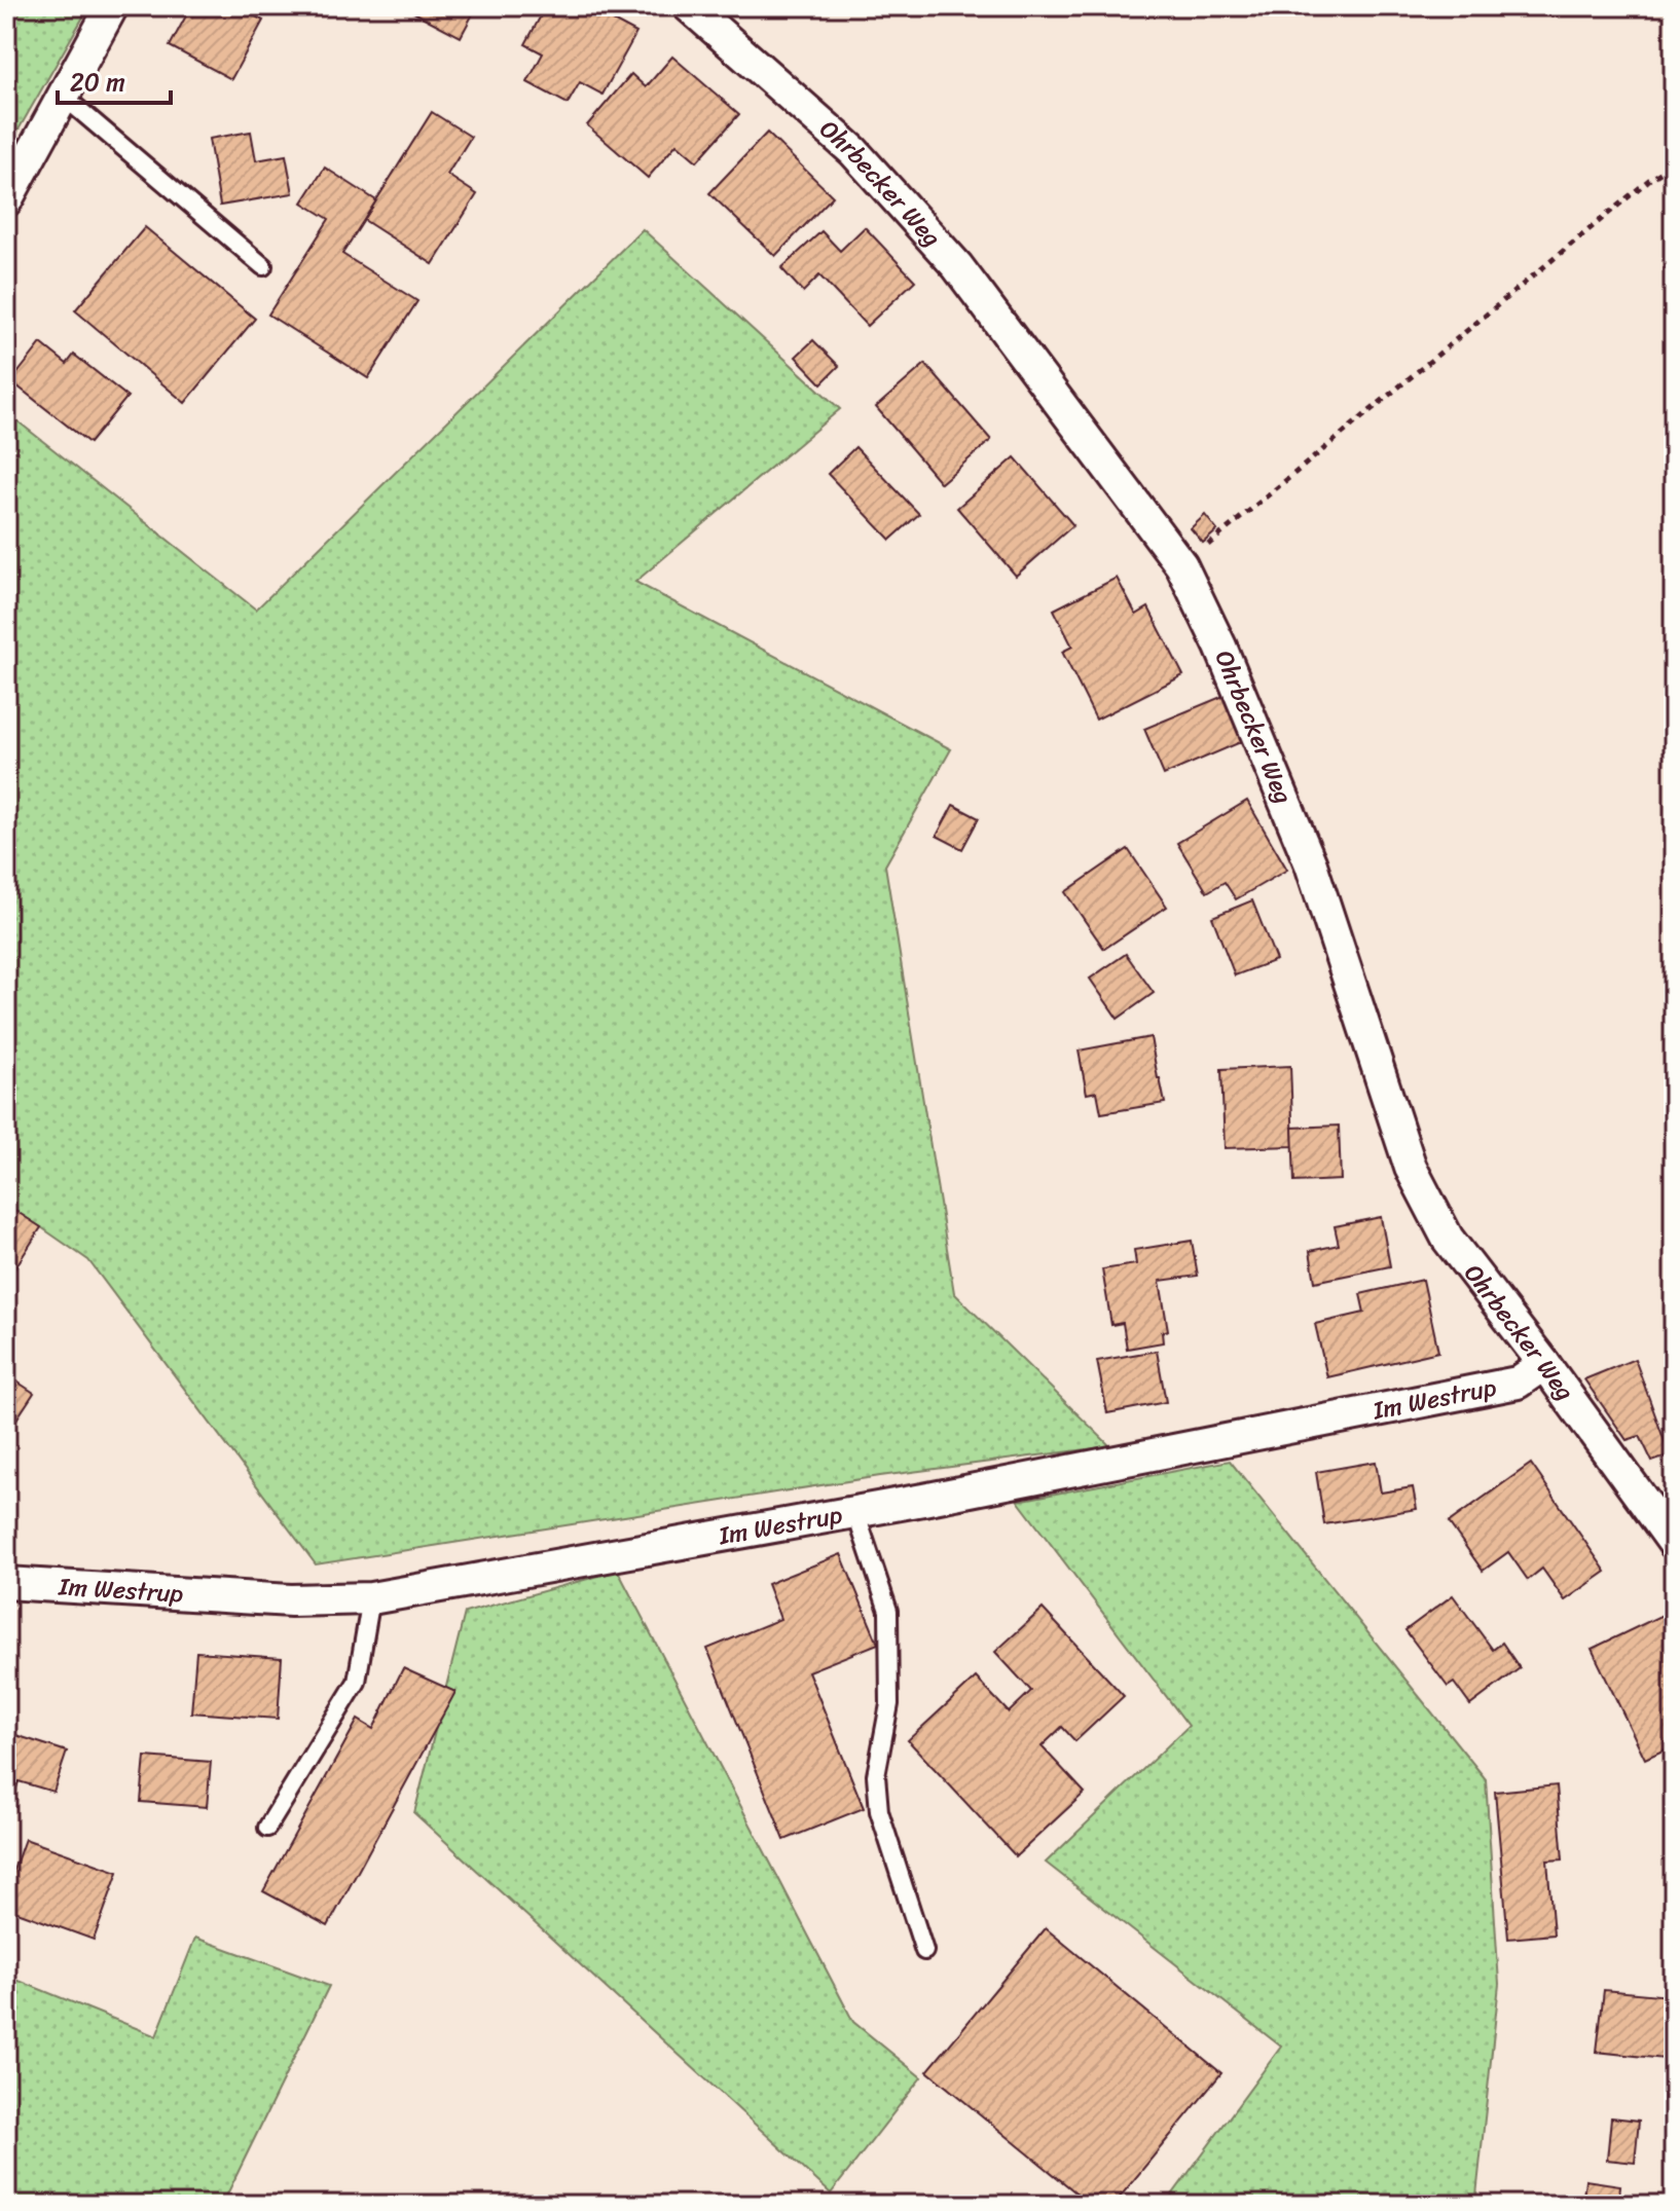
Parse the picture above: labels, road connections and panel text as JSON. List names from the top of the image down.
{
  "streets": {
    "street": ["Ohrbecker Weg", "Im Westrup"]
  },
  "crossings": [
    ["Ohrbecker Weg", "Im Westrup"]
  ],
  "scale_bar": "20 m"
}
